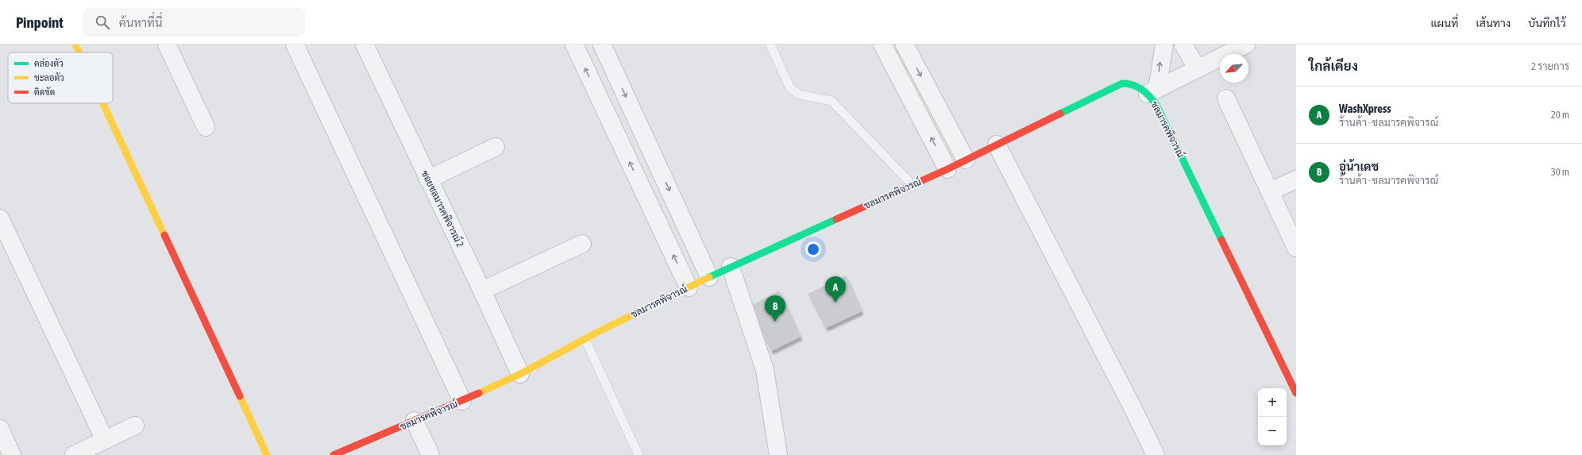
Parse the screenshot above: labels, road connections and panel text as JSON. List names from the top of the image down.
{
  "streets": {
    "street": ["ชลมารคพิจารณ์", "ซอยชลมารคพิจารณ์ 2"]
  },
  "crossings": [
    ["ชลมารคพิจารณ์", "ซอยชลมารคพิจารณ์ 2"]
  ],
  "legend": ["คล่องตัว", "ชะลอตัว", "ติดขัด"],
  "north": "bottom left",
  "page": {
    "header": "Pinpoint",
    "search": "ค้นหาที่นี่",
    "nav": ["แผนที่", "เส้นทาง", "บันทึกไว้"],
    "heading": ["ใกล้เคียง", "2 รายการ"],
    "list": [
      {
        "mark": "A",
        "name": "WashXpress",
        "note": "ร้านค้า · ชลมารคพิจารณ์",
        "value": "20 m"
      },
      {
        "mark": "B",
        "name": "อู่น้าเดช",
        "note": "ร้านค้า · ชลมารคพิจารณ์",
        "value": "30 m"
      }
    ],
    "pins": ["A", "B"],
    "map_buttons": ["+", "−"]
  }
}
